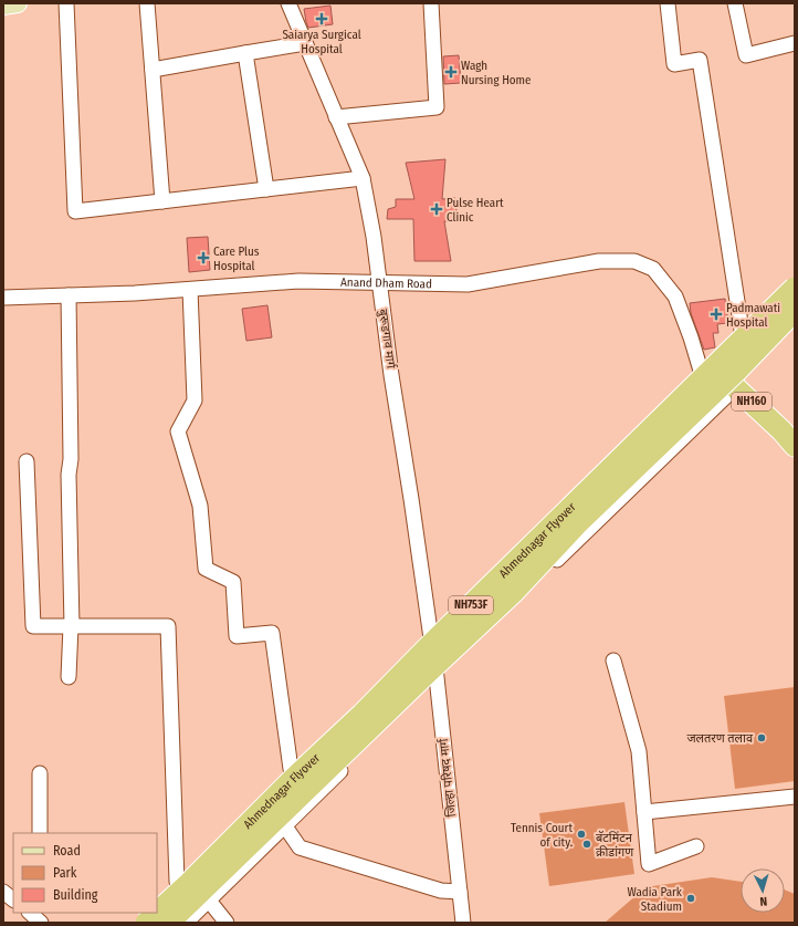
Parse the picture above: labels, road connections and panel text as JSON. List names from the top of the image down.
{
  "streets": {
    "highway": ["NH160", "Ahmednagar Flyover", "NH753F"],
    "street": ["Anand Dham Road", "बुरूडगाव मार्ग", "जिल्हा परिषद मार्ग"]
  },
  "crossings": [
    ["Anand Dham Road", "बुरूडगाव मार्ग"],
    ["बुरूडगाव मार्ग", "जिल्हा परिषद मार्ग"]
  ],
  "places": {
    "health": [
      "Saiarya Surgical Hospital",
      "Wagh Nursing Home",
      "Pulse Heart Clinic",
      "Care Plus Hospital",
      "Padmawati Hospital"
    ],
    "other": [
      "जलतरण तलाव",
      "Tennis Court of city.",
      "बॅटमिंटन क्रीडांगण",
      "Wadia Park Stadium"
    ]
  },
  "legend": ["Road", "Park", "Building"],
  "north": "bottom"
}
